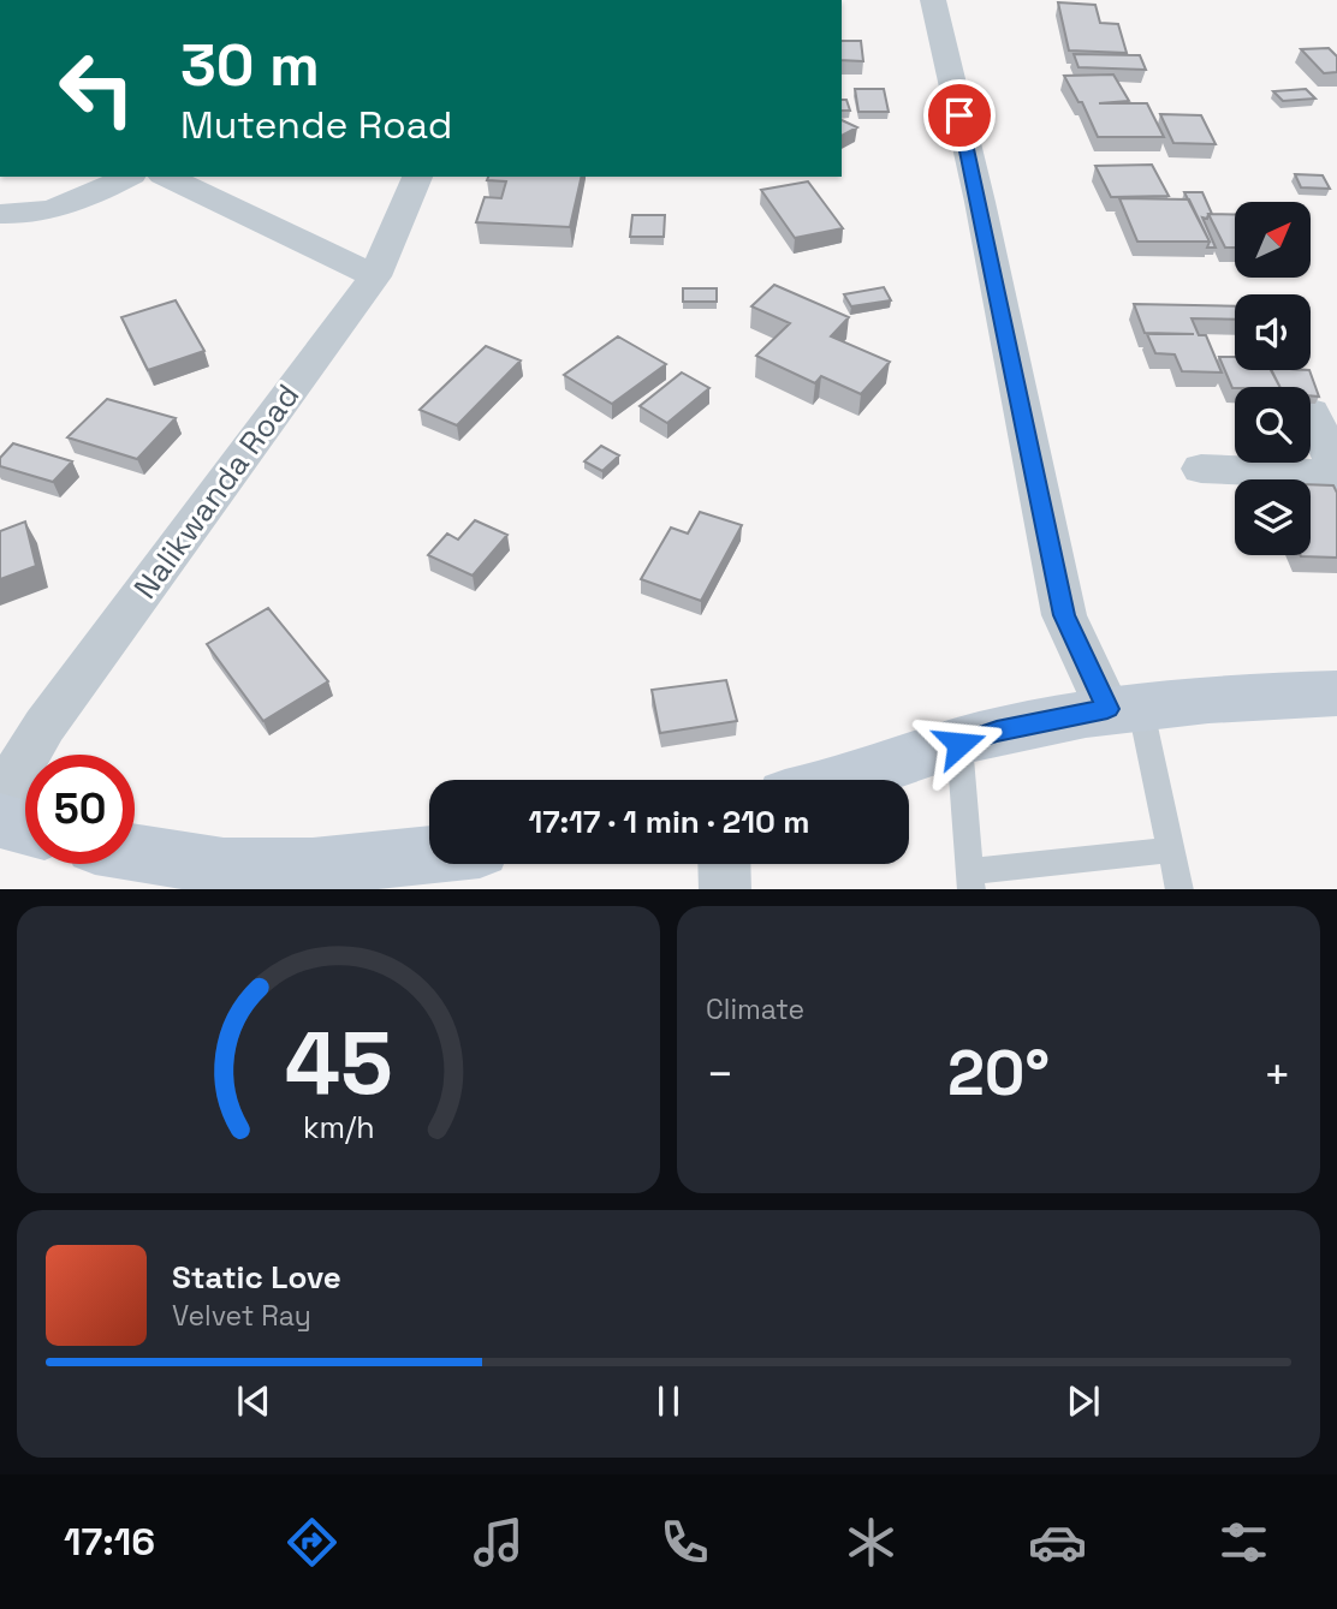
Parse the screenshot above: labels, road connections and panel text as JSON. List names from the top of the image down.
{
  "streets": {
    "street": ["Nalikwanda Road"]
  },
  "north": "top right",
  "page": {
    "turn": ["30 m", "Mutende Road"],
    "limit": "50",
    "trip": "17:17 · 1 min · 210 m",
    "tile": "Climate",
    "heat": ["−", "20°", "+"],
    "song": ["Static Love", "Velvet Ray"],
    "tabs": "17:16",
    "gauge": ["45", "km/h"]
  }
}
